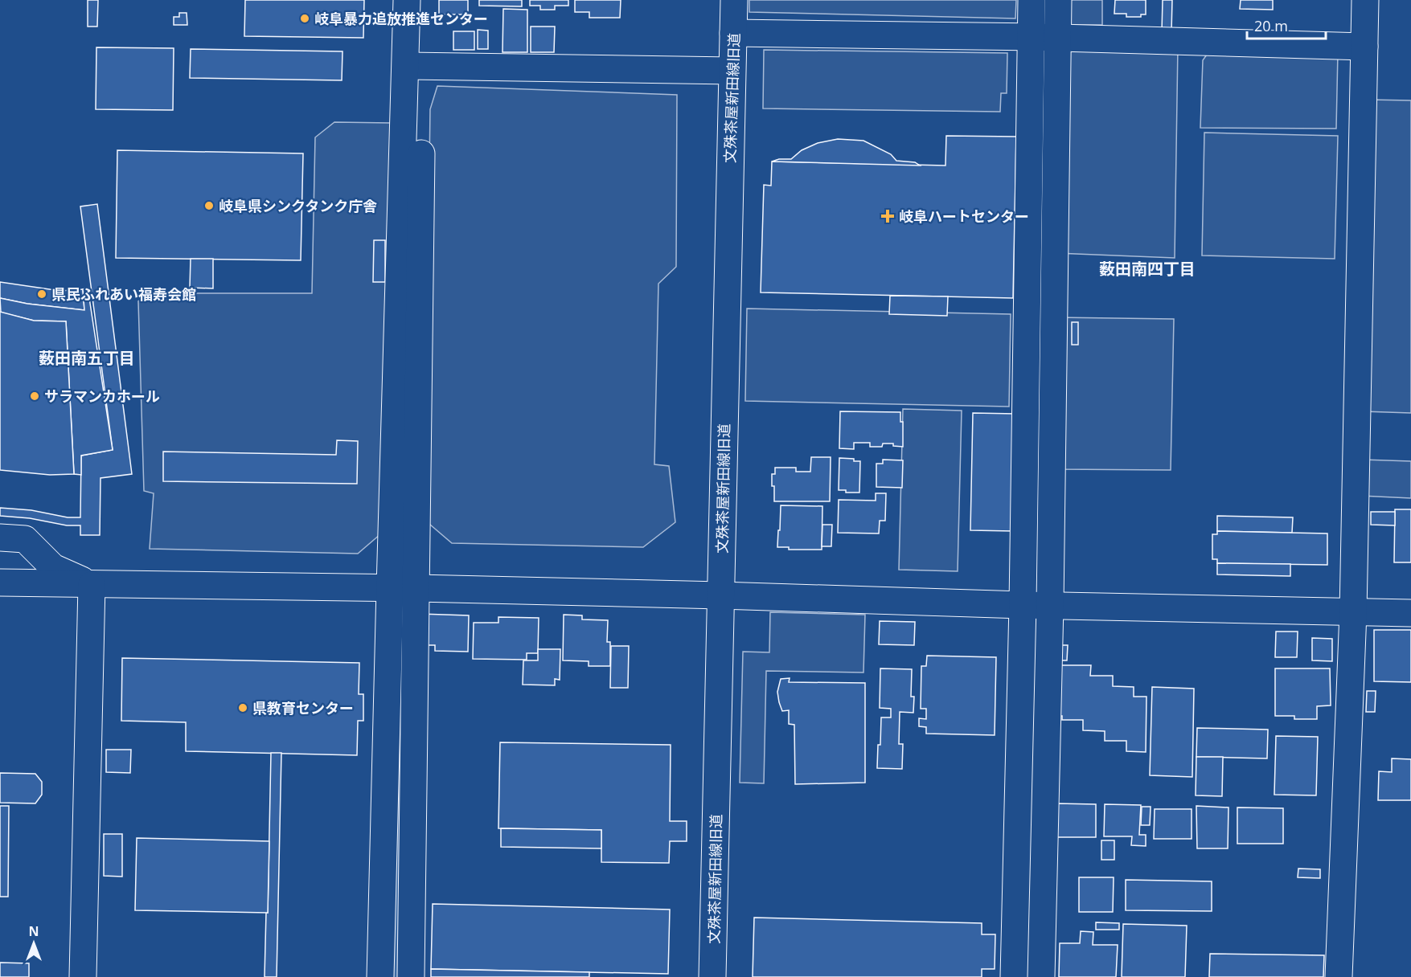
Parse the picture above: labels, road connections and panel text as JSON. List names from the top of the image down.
{
  "streets": {
    "street": ["文殊茶屋新田線旧道"]
  },
  "districts": ["薮田南四丁目", "薮田南五丁目"],
  "places": {
    "other": [
      "岐阜暴力追放推進センター",
      "岐阜県シンクタンク庁舎",
      "県民ふれあい福寿会館",
      "サラマンカホール",
      "県教育センター"
    ],
    "health": ["岐阜ハートセンター"]
  },
  "scale_bar": "20 m",
  "north": "top"
}
